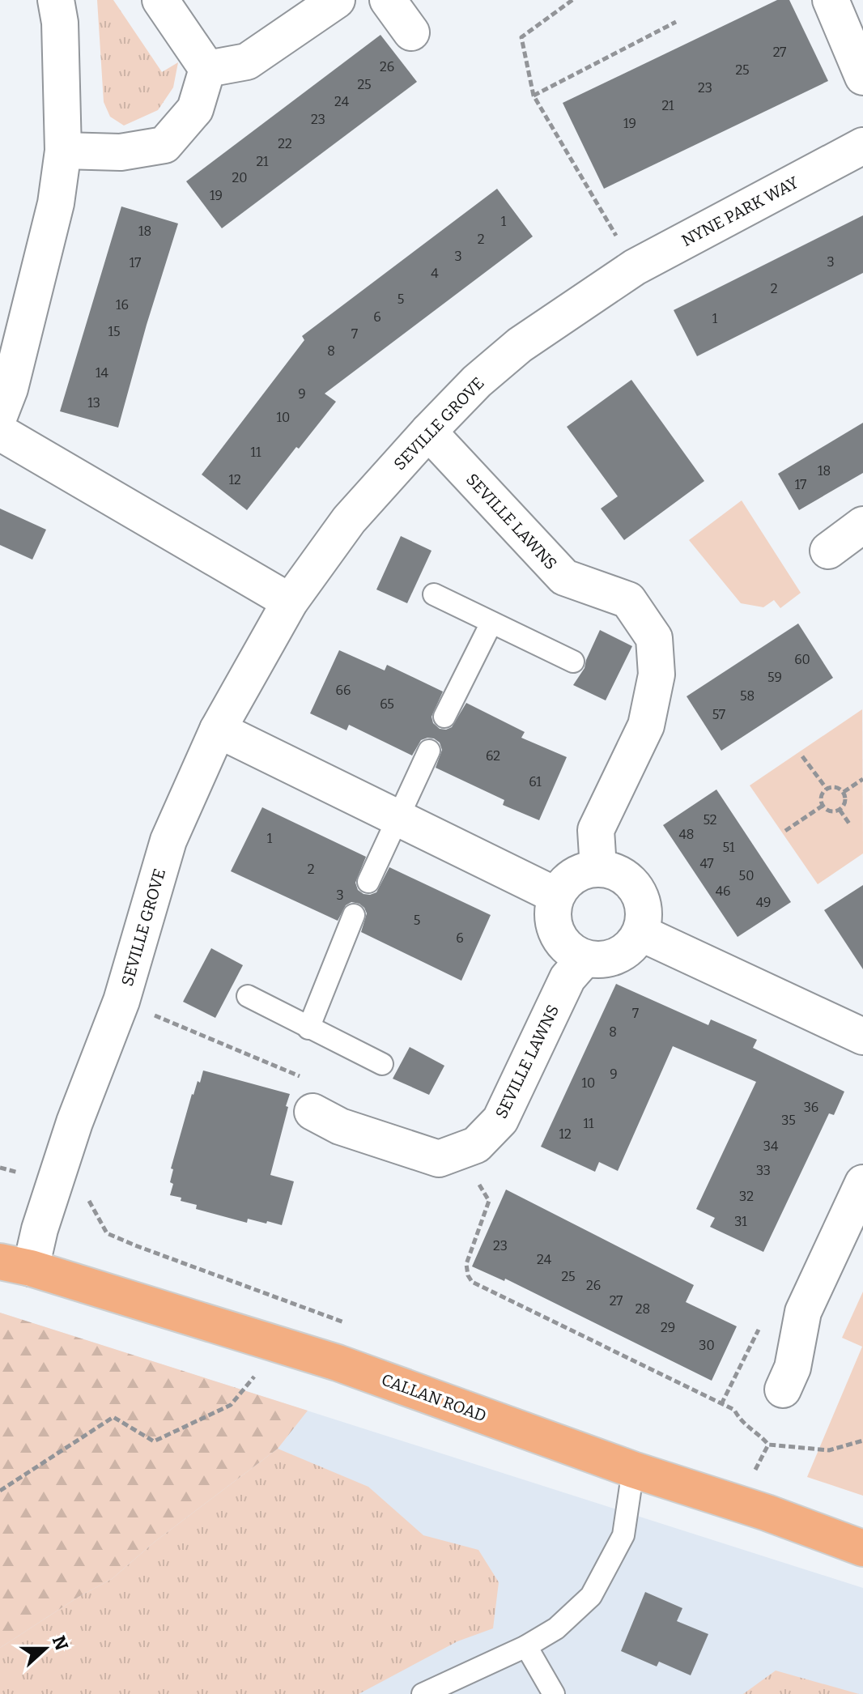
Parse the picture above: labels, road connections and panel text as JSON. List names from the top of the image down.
{
  "streets": {
    "main road": ["CALLAN ROAD"],
    "street": ["NYNE PARK WAY", "SEVILLE GROVE", "SEVILLE LAWNS"]
  },
  "crossings": [
    ["NYNE PARK WAY", "SEVILLE GROVE"],
    ["SEVILLE GROVE", "SEVILLE LAWNS"],
    ["SEVILLE GROVE", "CALLAN ROAD"]
  ],
  "house_numbers": [
    "27",
    "26",
    "25",
    "25",
    "23",
    "24",
    "21",
    "23",
    "19",
    "22",
    "21",
    "20",
    "19",
    "1",
    "18",
    "2",
    "3",
    "3",
    "17",
    "4",
    "2",
    "5",
    "16",
    "6",
    "1",
    "15",
    "7",
    "8",
    "14",
    "9",
    "13",
    "10",
    "11",
    "18",
    "12",
    "17",
    "60",
    "59",
    "66",
    "58",
    "65",
    "57",
    "62",
    "61",
    "52",
    "48",
    "1",
    "51",
    "47",
    "2",
    "50",
    "46",
    "3",
    "49",
    "5",
    "6",
    "7",
    "8",
    "9",
    "10",
    "36",
    "35",
    "11",
    "12",
    "34",
    "33",
    "32",
    "31",
    "23",
    "24",
    "25",
    "26",
    "27",
    "28",
    "29",
    "30"
  ],
  "north": "right"
}
